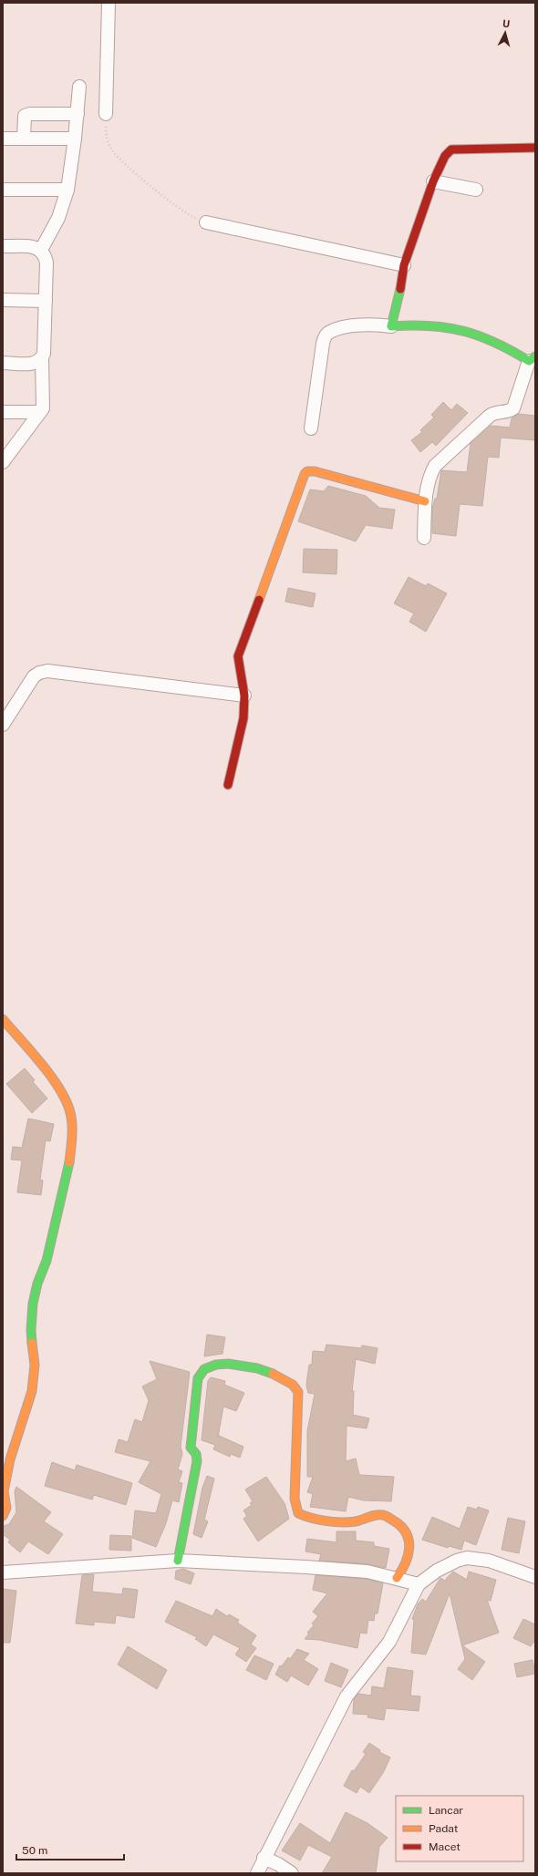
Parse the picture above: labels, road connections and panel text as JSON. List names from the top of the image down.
{
  "legend": ["Lancar", "Padat", "Macet"],
  "scale_bar": "50 m",
  "north": "top"
}
